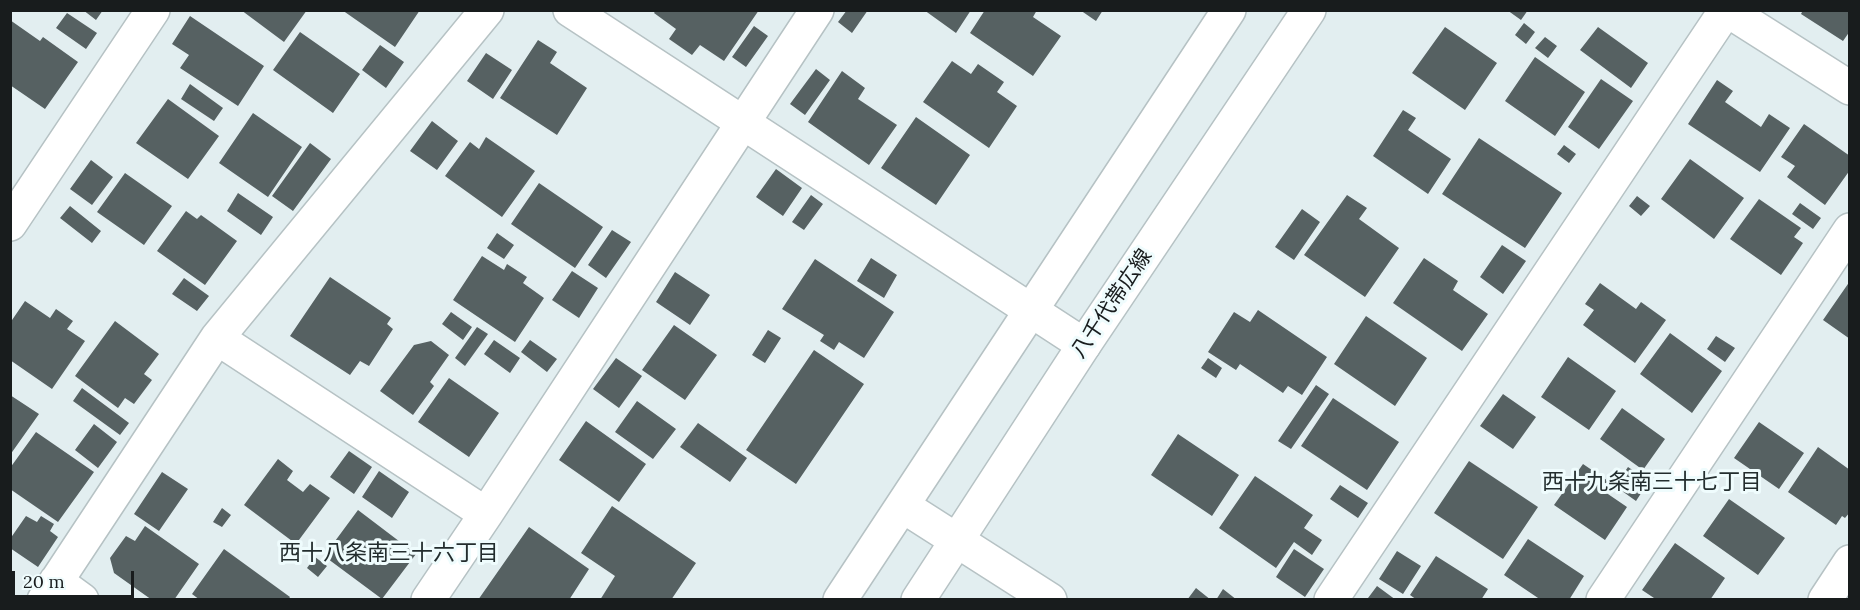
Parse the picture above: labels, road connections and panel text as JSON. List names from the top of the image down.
{
  "streets": {
    "street": ["八千代帯広線"]
  },
  "districts": ["西十九条南三十七丁目", "西十八条南三十六丁目"],
  "scale_bar": "20 m"
}
